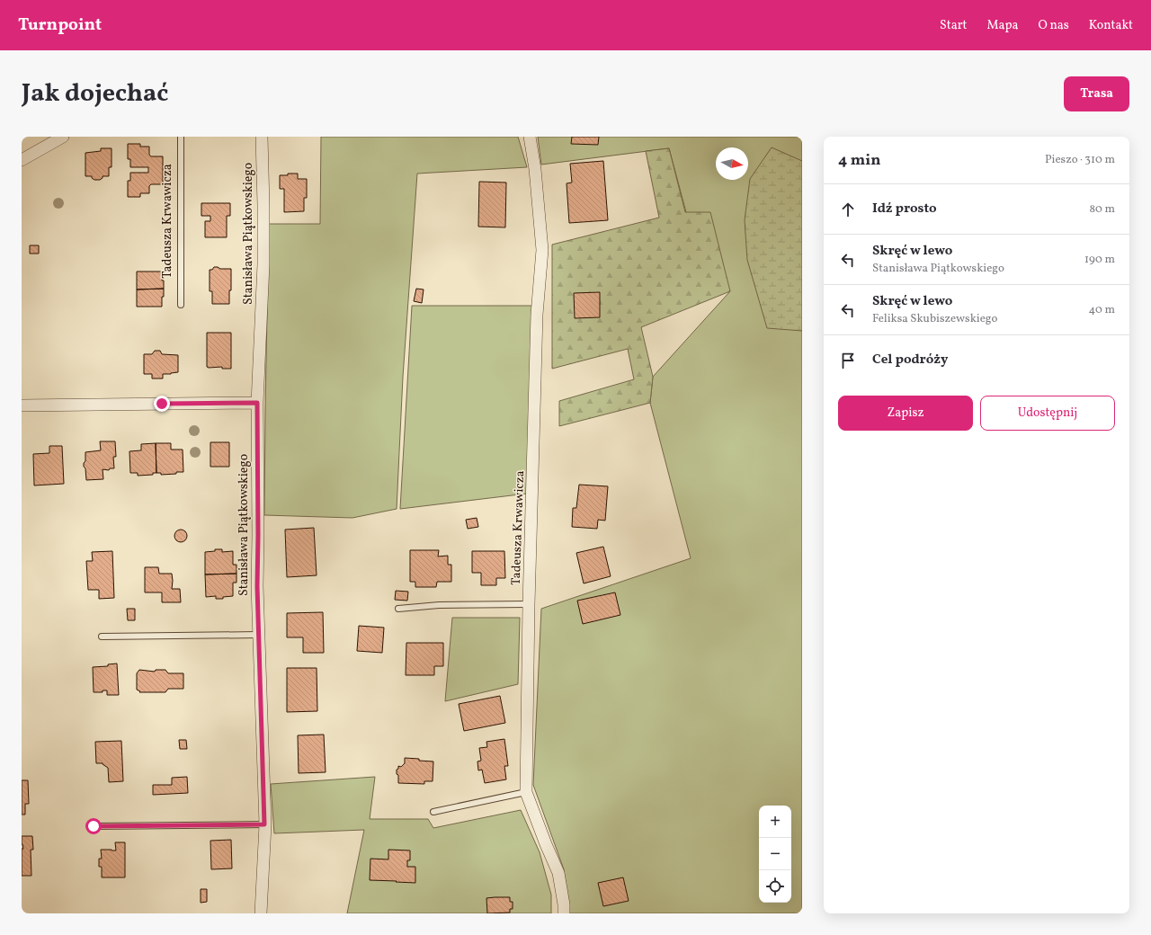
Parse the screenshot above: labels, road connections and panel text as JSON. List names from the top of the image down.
{
  "streets": {
    "street": ["Tadeusza Krwawicza", "Stanisława Piątkowskiego"]
  },
  "north": "right",
  "page": {
    "header": "Turnpoint",
    "nav": [
      "Start",
      "Mapa",
      "O nas",
      "Kontakt"
    ],
    "title": "Jak dojechać",
    "buttons": [
      "Trasa",
      ["Zapisz", "Udostępnij"]
    ],
    "heading": ["4 min", "Pieszo · 310 m"],
    "list": [
      ["Idź prosto", "80 m"],
      ["Skręć w lewo", "Stanisława Piątkowskiego", "190 m"],
      ["Skręć w lewo", "Feliksa Skubiszewskiego", "40 m"],
      "Cel podróży"
    ],
    "map_buttons": ["+", "−"]
  }
}
